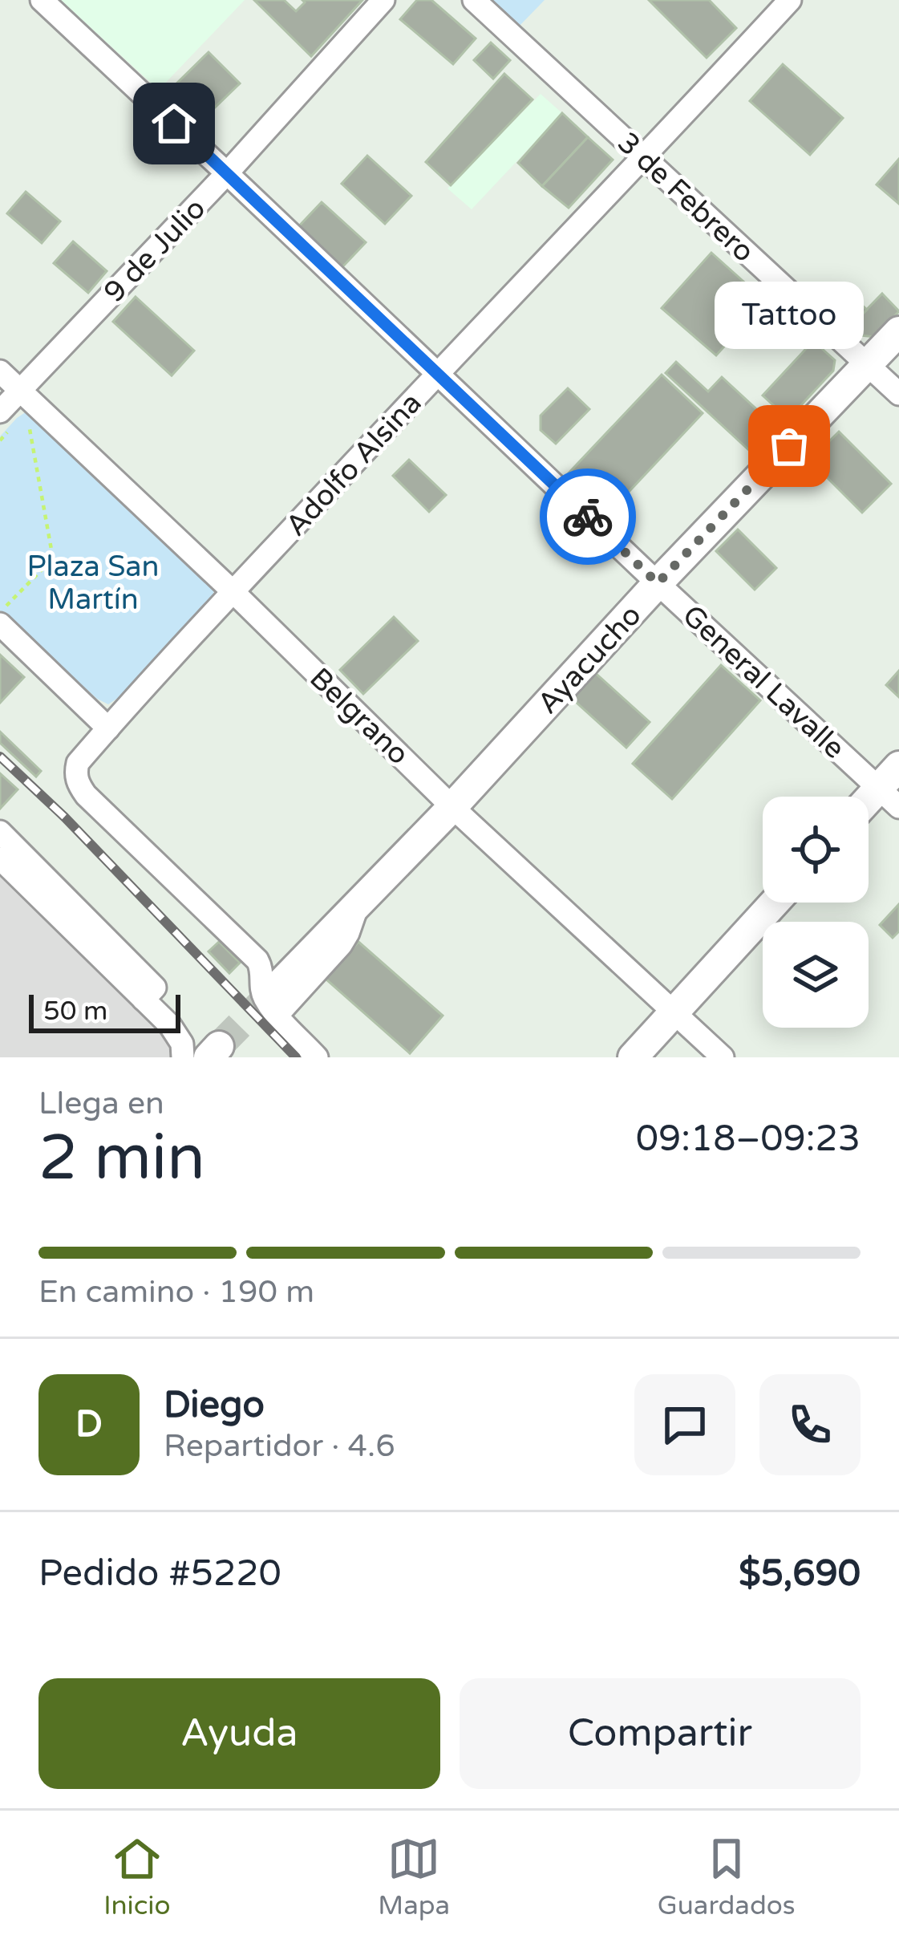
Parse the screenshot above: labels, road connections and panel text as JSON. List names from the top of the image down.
{
  "streets": {
    "street": [
      "3 de Febrero",
      "9 de Julio",
      "Adolfo Alsina",
      "Ayacucho",
      "General Lavalle",
      "Belgrano"
    ]
  },
  "crossings": [
    ["3 de Febrero", "Adolfo Alsina"],
    ["3 de Febrero", "Ayacucho"],
    ["9 de Julio", "General Lavalle"],
    ["9 de Julio", "Belgrano"],
    ["Adolfo Alsina", "Ayacucho"],
    ["Adolfo Alsina", "General Lavalle"],
    ["Adolfo Alsina", "Belgrano"],
    ["Ayacucho", "General Lavalle"],
    ["Ayacucho", "Belgrano"]
  ],
  "parks": ["Plaza San Martín"],
  "places": ["Tattoo"],
  "scale_bar": "50 m",
  "page": {
    "bubble": "Tattoo",
    "scale": "50 m",
    "heading": ["2 min", "Llega en", "09:18–09:23"],
    "panel": [
      "Diego",
      "Repartidor · 4.6",
      "Pedido #5220",
      "$5,690"
    ],
    "bar": "En camino · 190 m",
    "round": "D",
    "buttons": ["Ayuda", "Compartir"],
    "tabs": ["Inicio", "Mapa", "Guardados"]
  }
}
